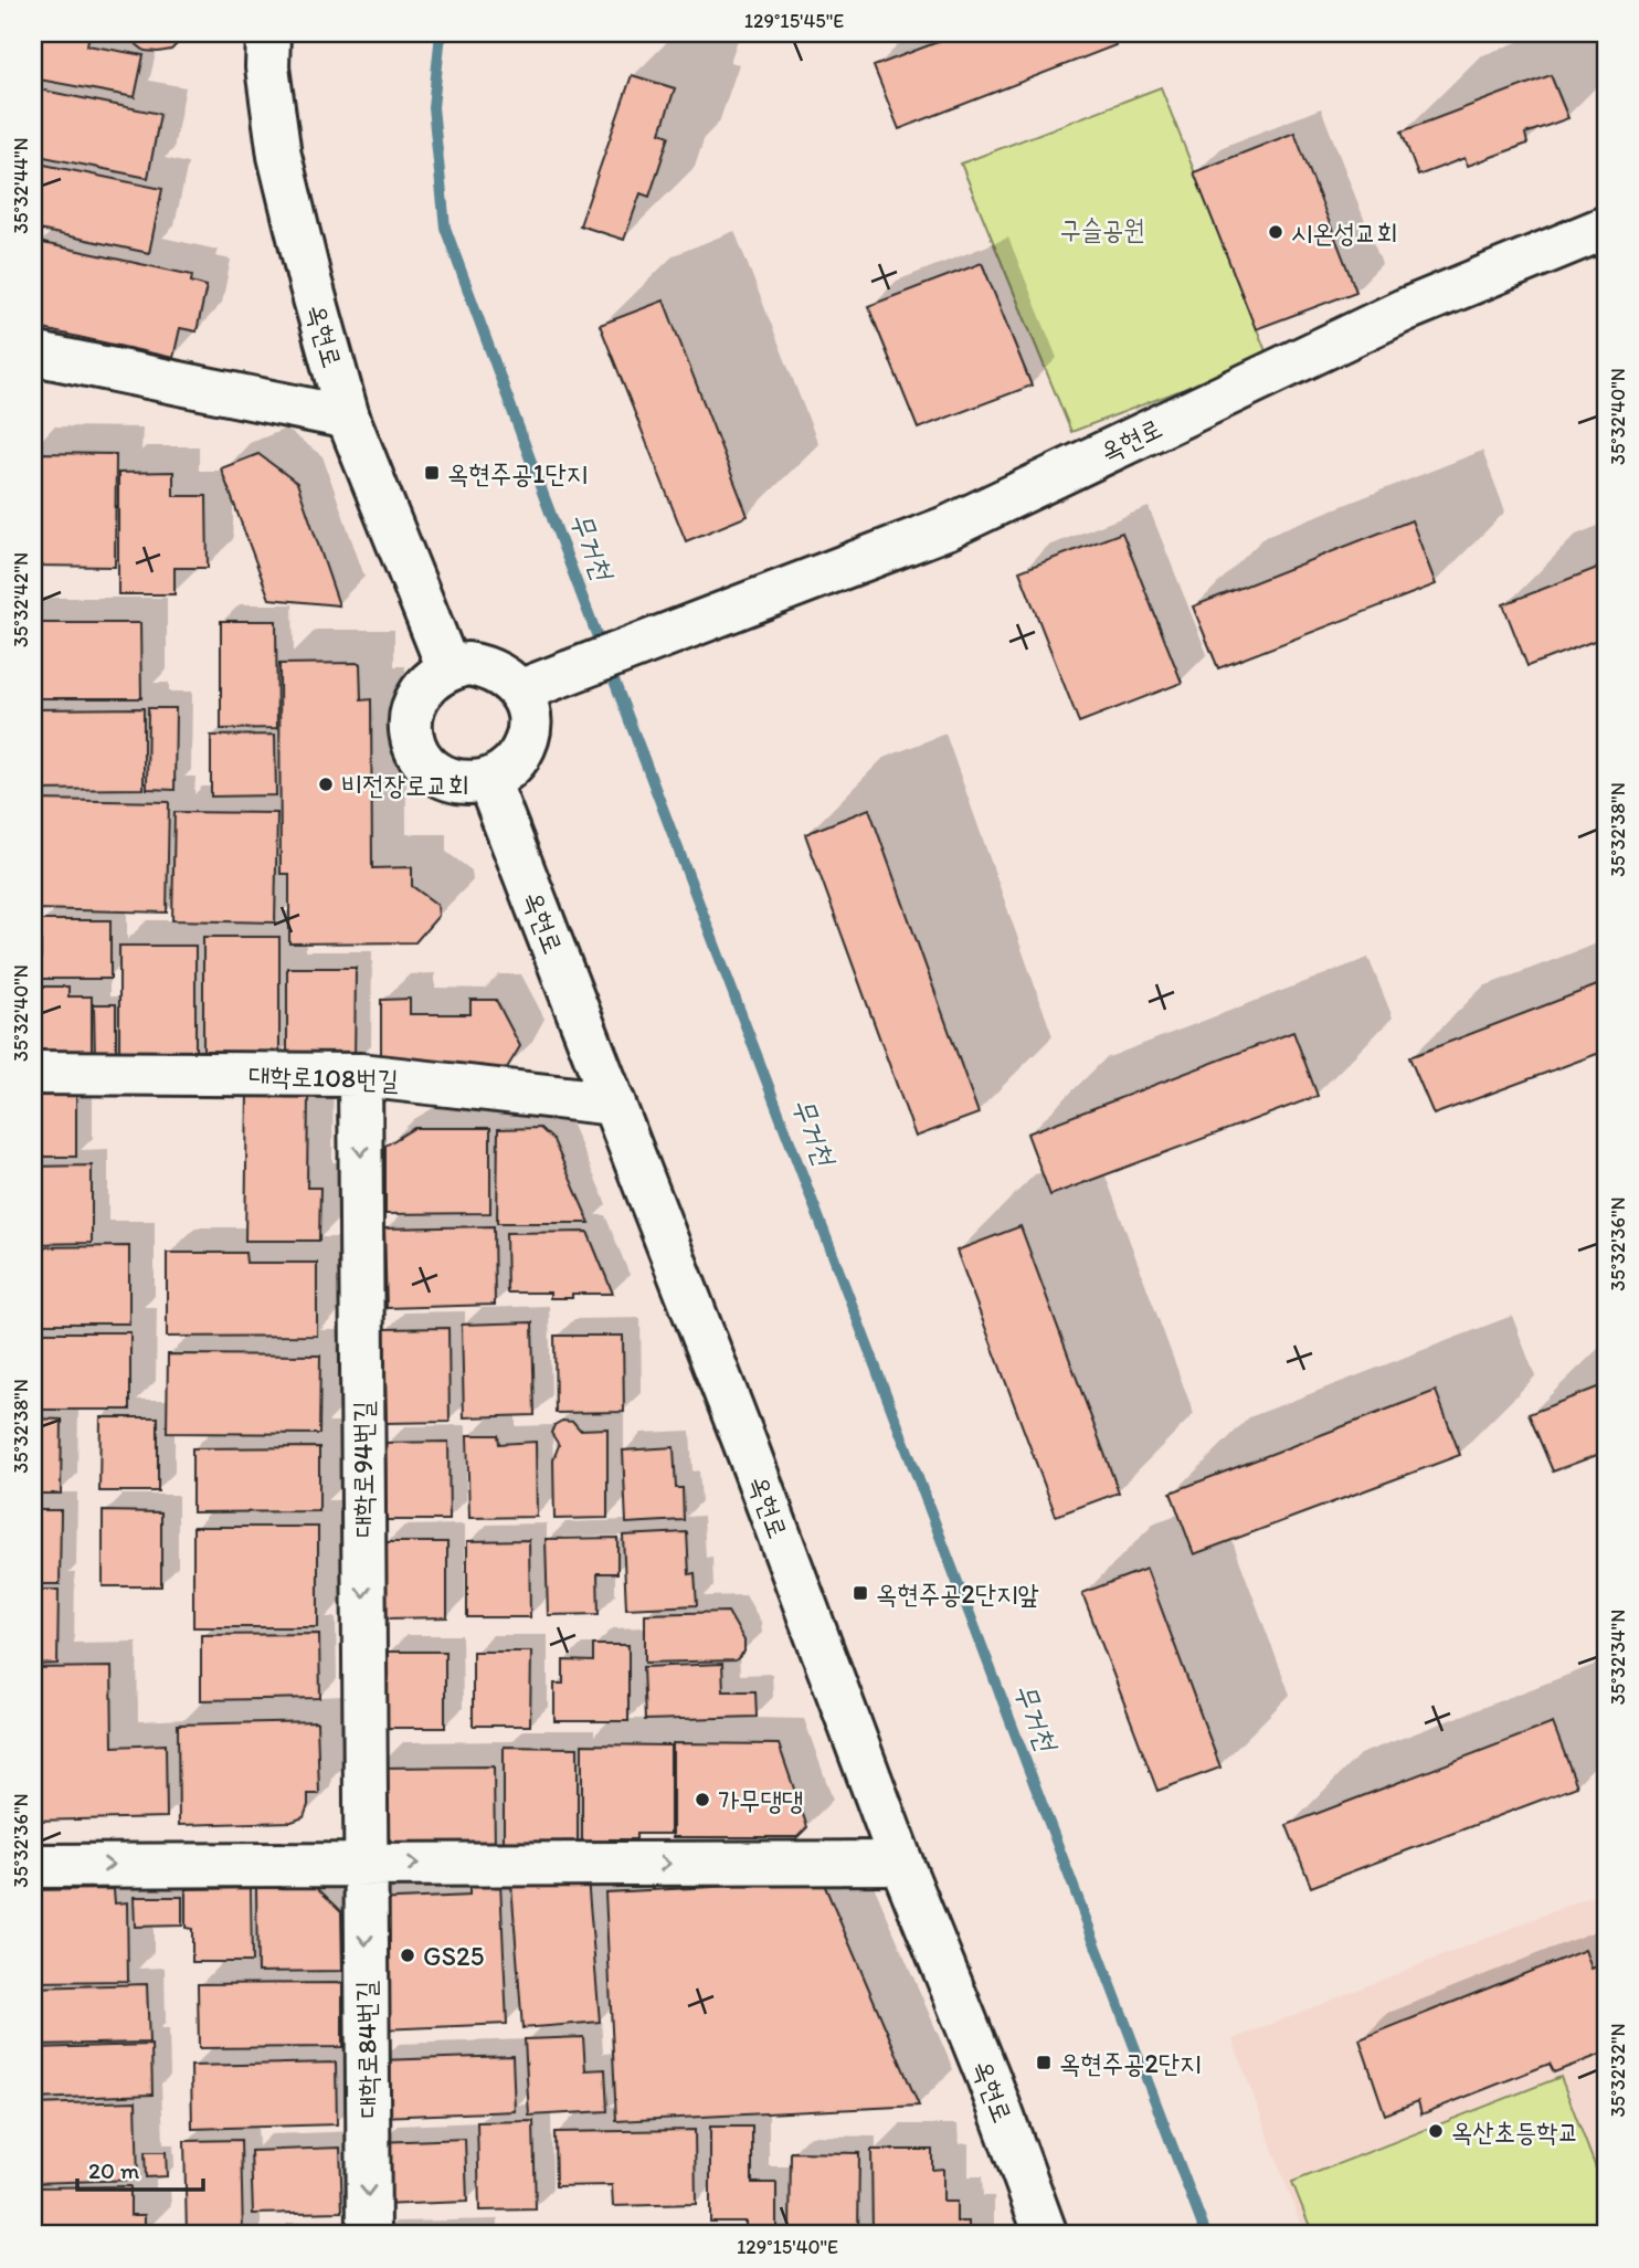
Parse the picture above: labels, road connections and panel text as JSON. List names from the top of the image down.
{
  "streets": {
    "main road": [
      "옥현로",
      "대학로108번길",
      "대학로94번길",
      "대학로84번길"
    ]
  },
  "crossings": [
    ["옥현로", "대학로108번길"],
    ["대학로108번길", "대학로94번길"],
    ["대학로94번길", "대학로84번길"]
  ],
  "one_way": ["대학로94번길", "대학로84번길"],
  "water": ["무거천"],
  "parks": ["구슬공원"],
  "places": {
    "other": [
      "시온성교회",
      "비전장로교회",
      "가무댕댕",
      "GS25",
      "옥산초등학교"
    ],
    "transit": ["옥현주공1단지", "옥현주공2단지앞", "옥현주공2단지"]
  },
  "scale_bar": "20 m",
  "coordinates": [
    "129°15'45\"E",
    "35°32'44\"N",
    "35°32'40\"N",
    "35°32'42\"N",
    "35°32'38\"N",
    "35°32'36\"N",
    "35°32'34\"N",
    "35°32'32\"N",
    "129°15'40\"E"
  ]
}
